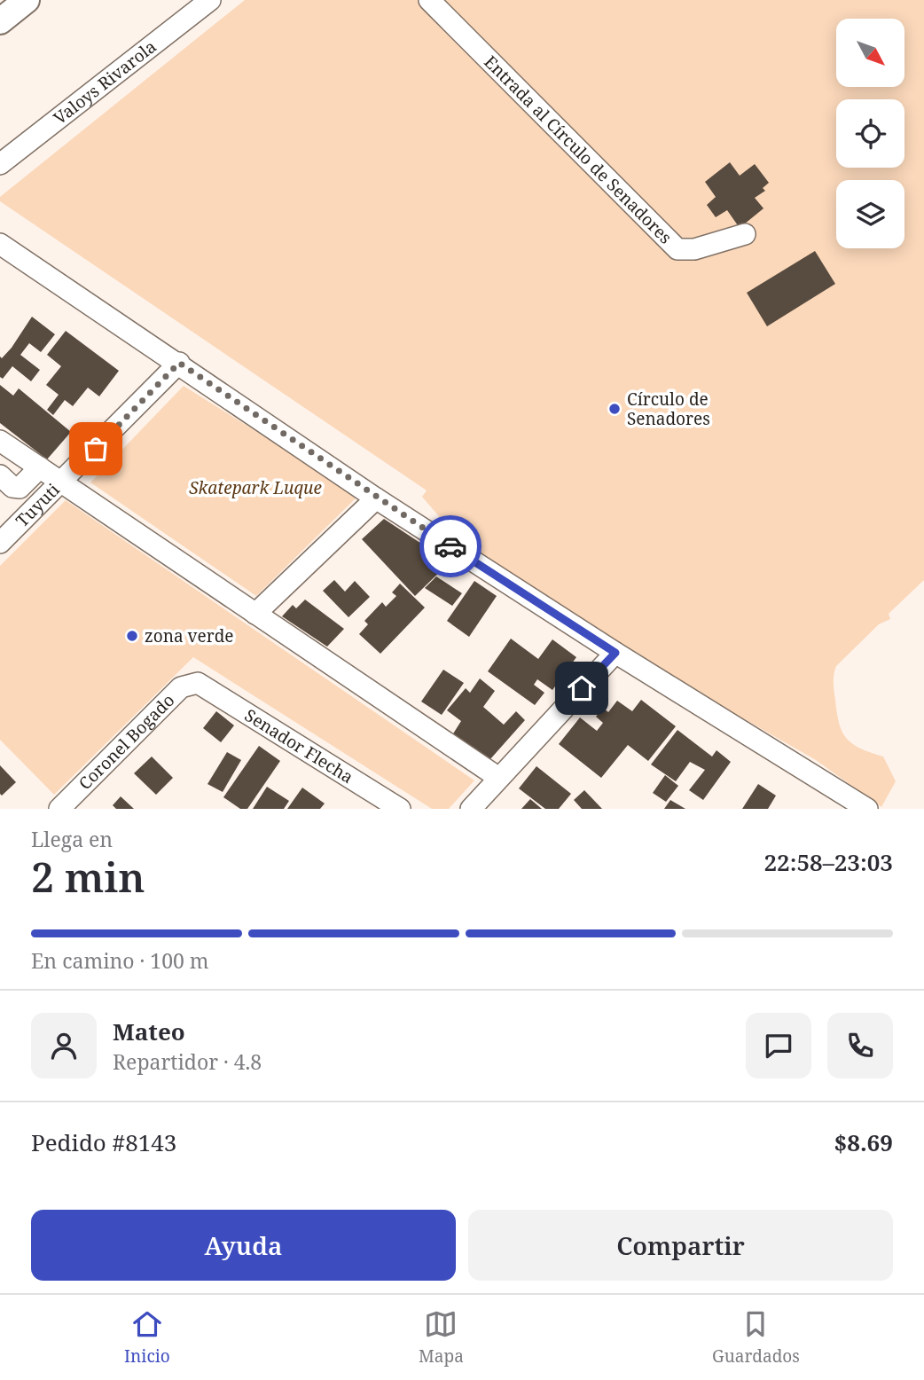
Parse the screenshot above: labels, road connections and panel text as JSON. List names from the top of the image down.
{
  "streets": {
    "street": [
      "Valoys Rivarola",
      "Entrada al Círculo de Senadores",
      "Tuyuti",
      "Coronel Bogado",
      "Senador Flecha"
    ]
  },
  "crossings": [
    ["Coronel Bogado", "Senador Flecha"]
  ],
  "parks": ["Skatepark Luque"],
  "places": ["Círculo de Senadores", "zona verde"],
  "north": "bottom right",
  "page": {
    "heading": ["2 min", "Llega en", "22:58–23:03"],
    "panel": [
      "Mateo",
      "Repartidor · 4.8",
      "Pedido #8143",
      "$8.69"
    ],
    "bar": "En camino · 100 m",
    "buttons": ["Ayuda", "Compartir"],
    "tabs": ["Inicio", "Mapa", "Guardados"]
  }
}
